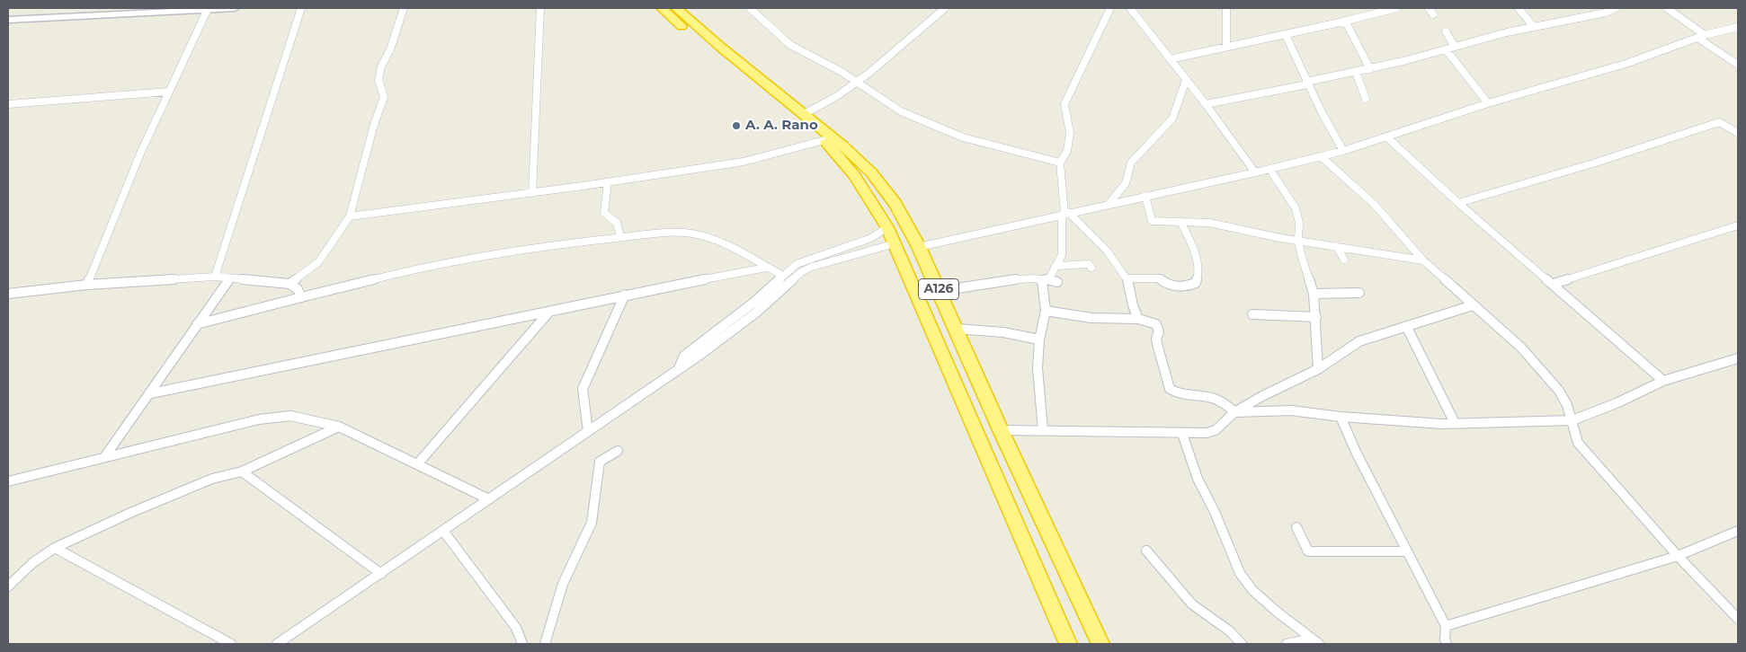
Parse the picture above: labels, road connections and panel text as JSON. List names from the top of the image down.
{
  "streets": {
    "highway": ["A126"]
  },
  "places": ["A. A. Rano"]
}
